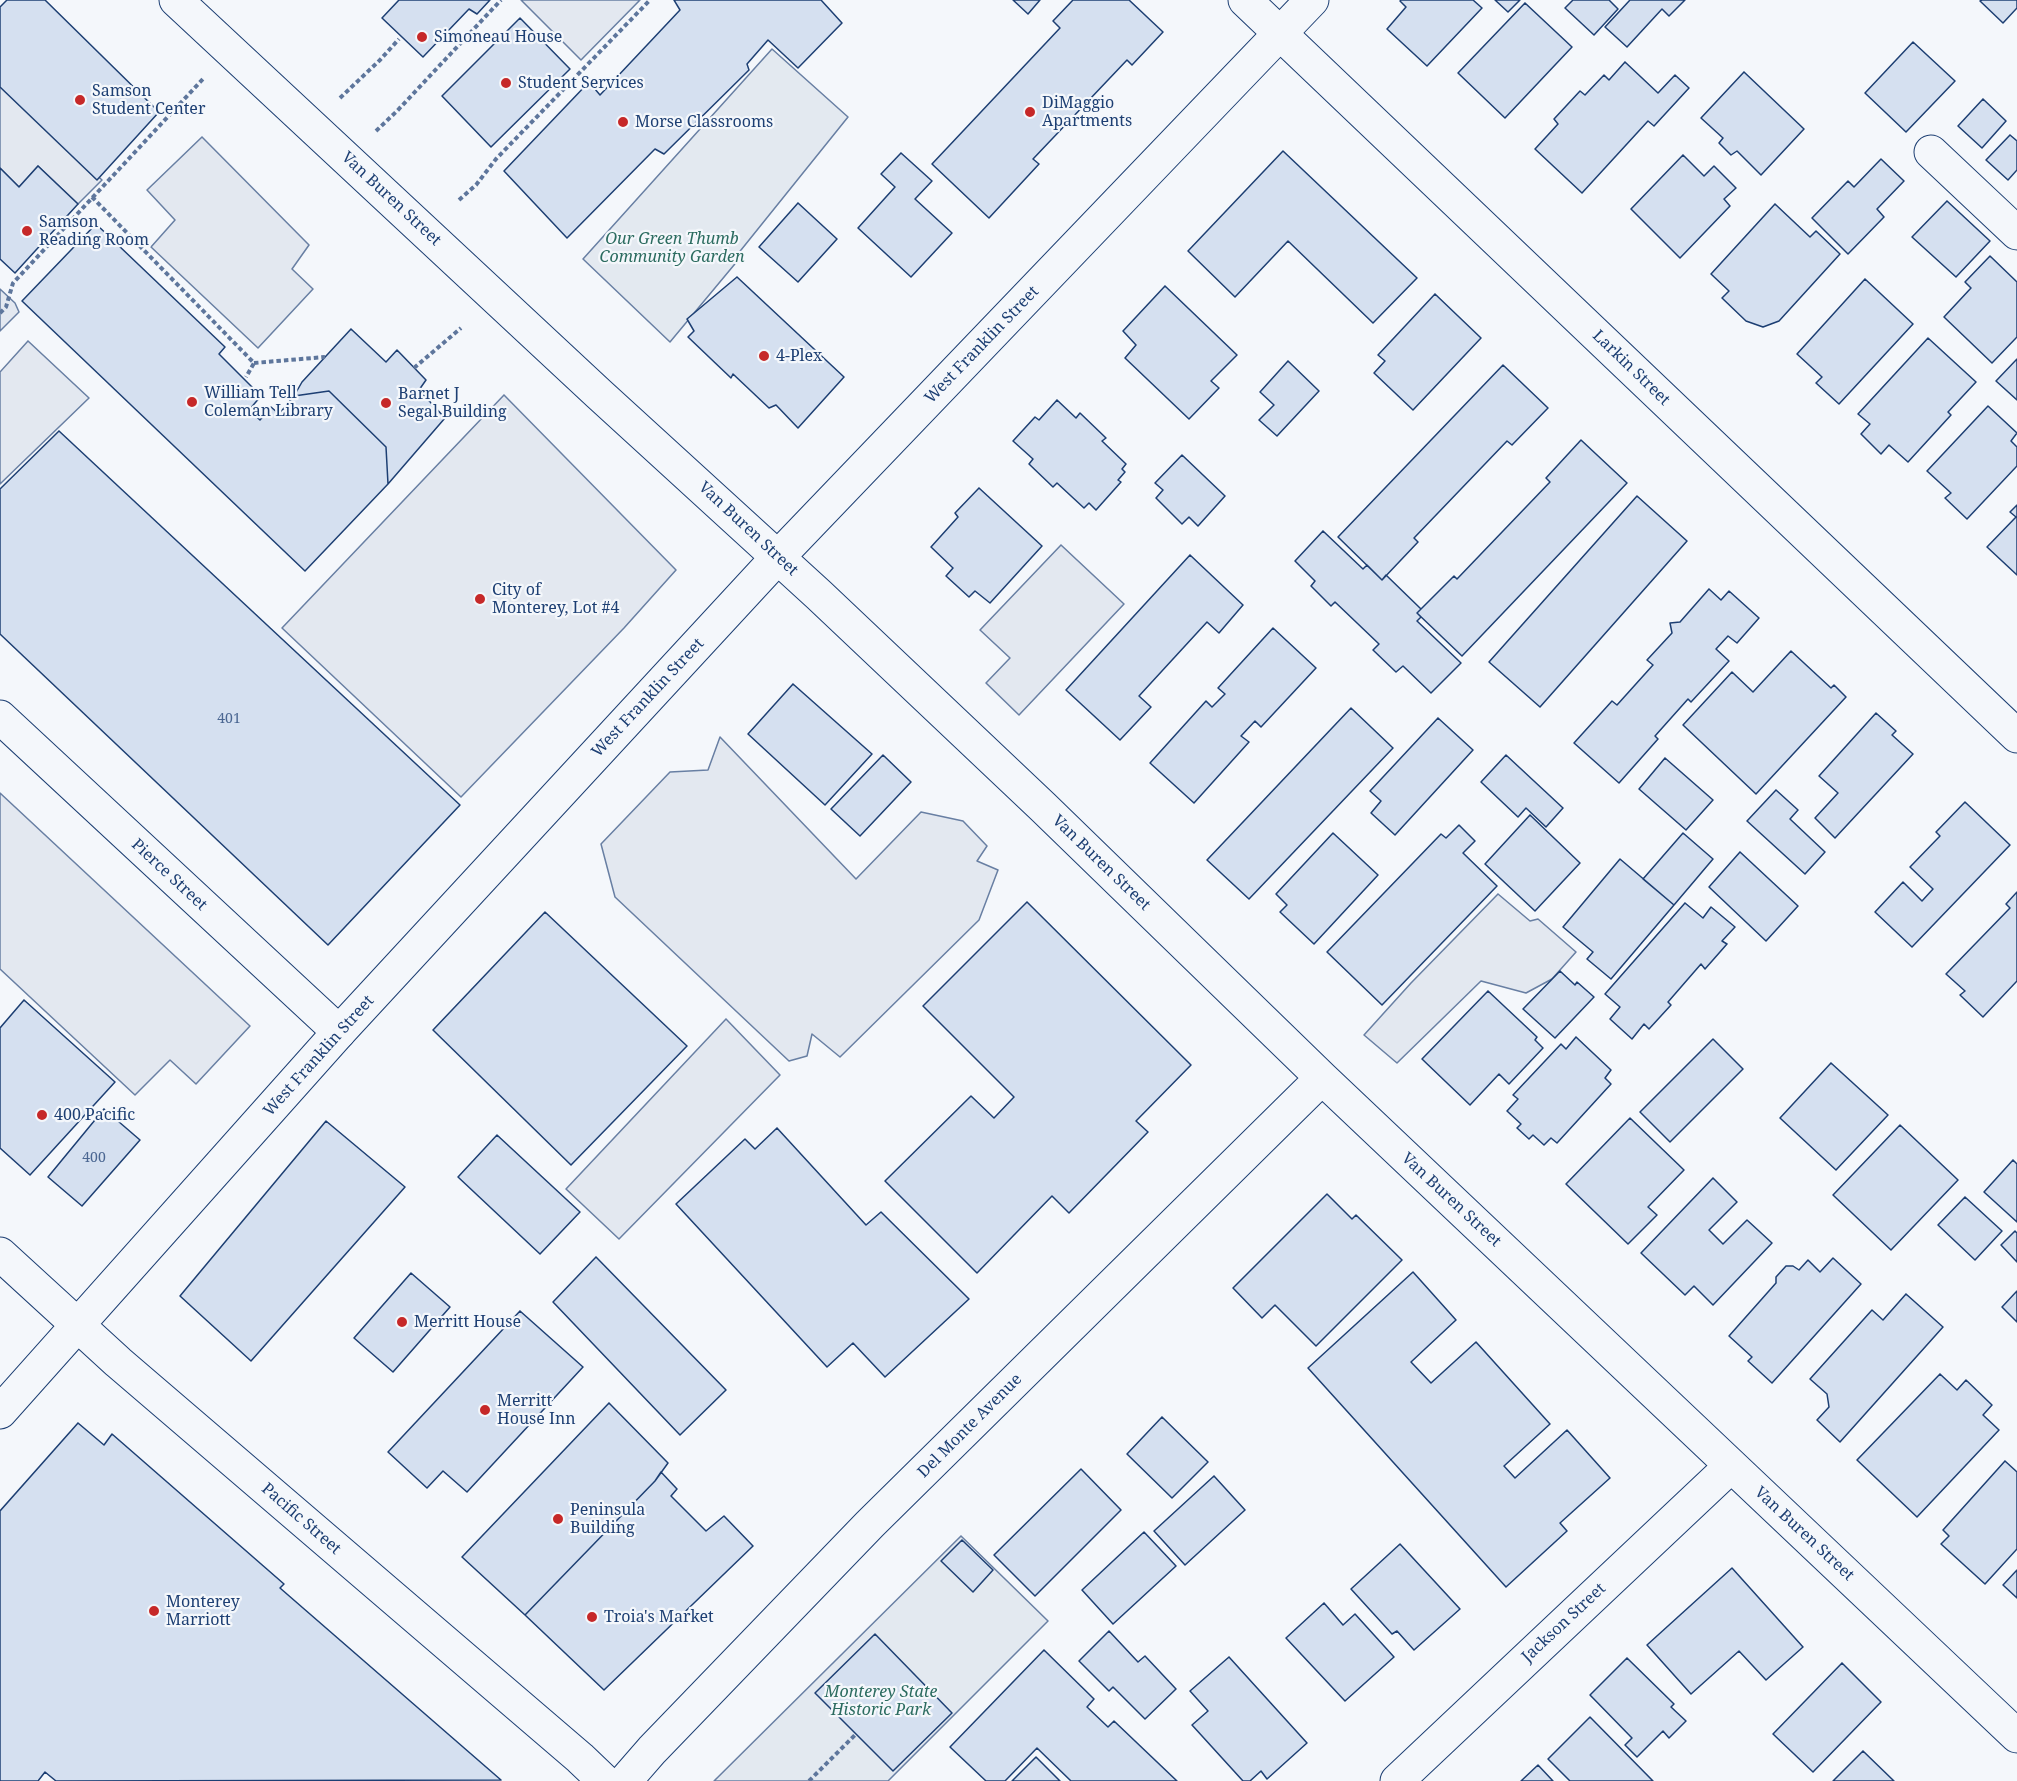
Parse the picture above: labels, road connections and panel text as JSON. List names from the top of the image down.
{
  "streets": {
    "street": [
      "Van Buren Street",
      "West Franklin Street",
      "Larkin Street",
      "Pierce Street",
      "Del Monte Avenue",
      "Pacific Street",
      "Jackson Street"
    ]
  },
  "crossings": [
    ["Van Buren Street", "West Franklin Street"],
    ["Van Buren Street", "Del Monte Avenue"],
    ["Van Buren Street", "Jackson Street"],
    ["West Franklin Street", "Larkin Street"],
    ["West Franklin Street", "Pierce Street"],
    ["West Franklin Street", "Pacific Street"]
  ],
  "parks": ["Our Green Thumb Community Garden", "Monterey State Historic Park"],
  "places": [
    "Simoneau House",
    "Student Services",
    "Samson Student Center",
    "DiMaggio Apartments",
    "Morse Classrooms",
    "Samson Reading Room",
    "4-Plex",
    "William Tell Coleman Library",
    "Barnet J Segal Building",
    "City of Monterey, Lot #4",
    "400 Pacific",
    "Merritt House",
    "Merritt House Inn",
    "Peninsula Building",
    "Monterey Marriott",
    "Troia's Market"
  ],
  "house_numbers": ["401", "400"]
}
